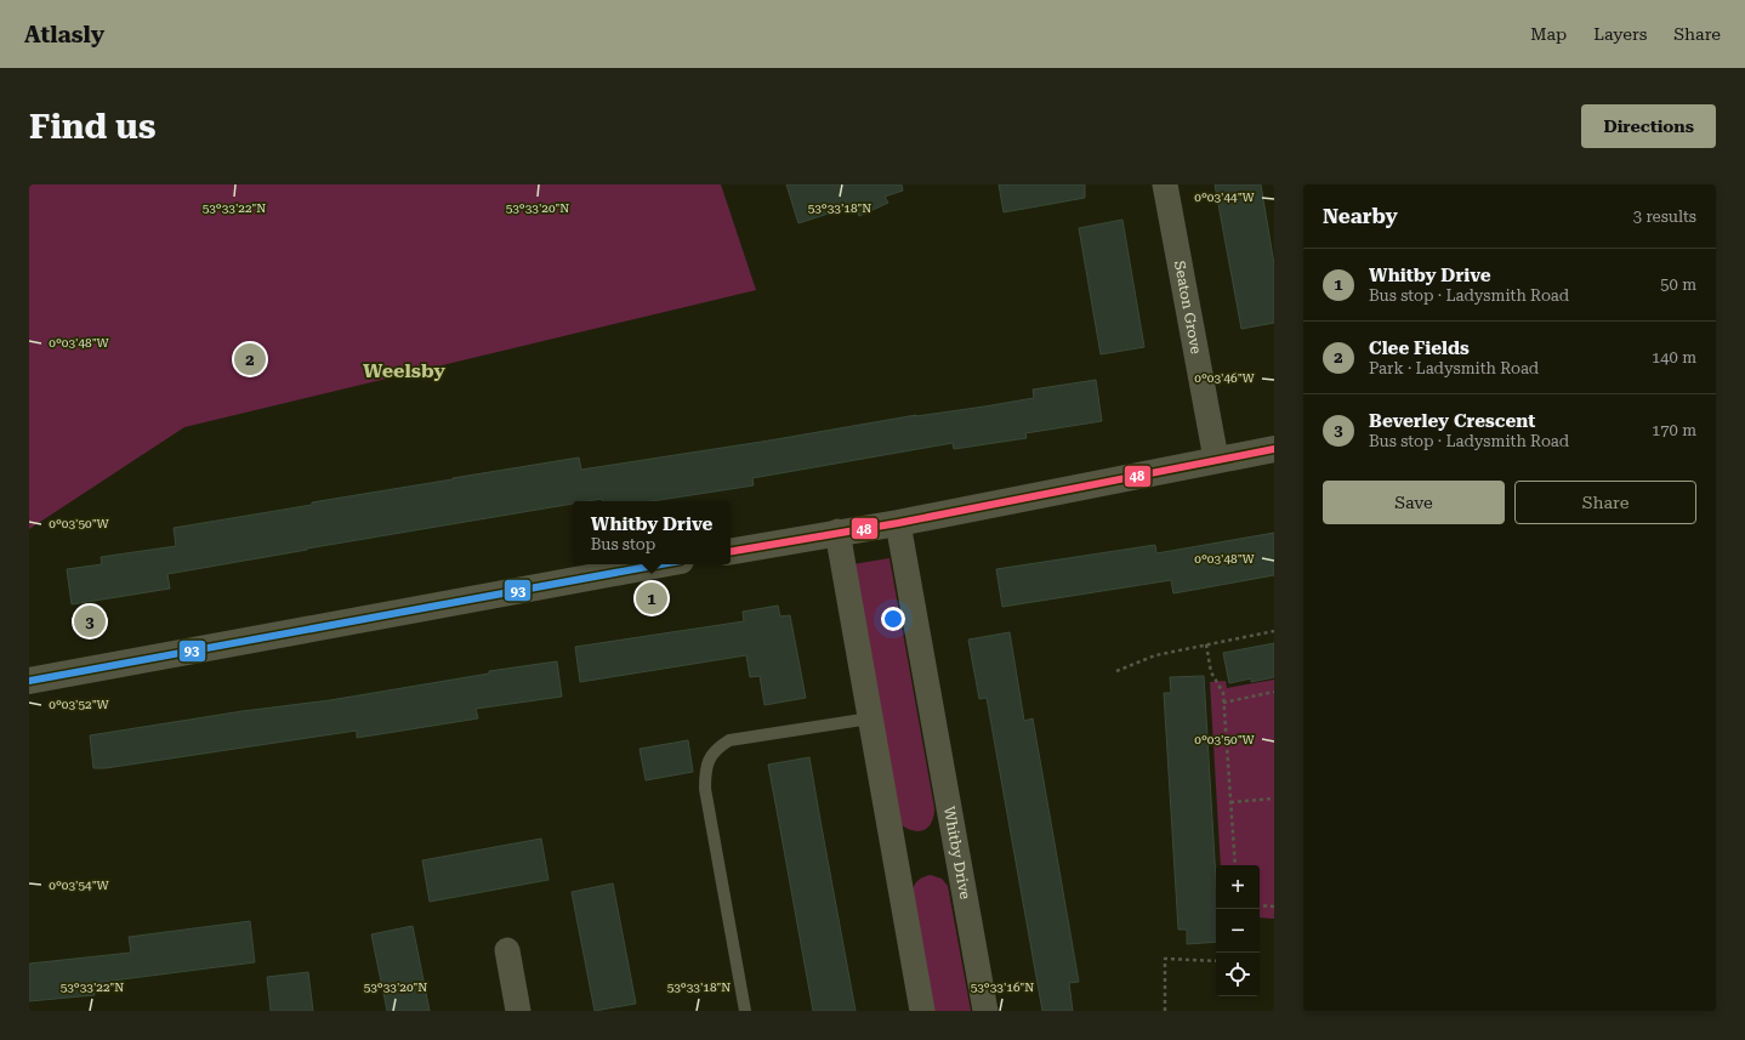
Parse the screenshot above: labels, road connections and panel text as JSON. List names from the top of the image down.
{
  "streets": {
    "street": ["Seaton Grove", "Whitby Drive"]
  },
  "districts": ["Weelsby"],
  "lines": ["transit line 48", "transit line 93"],
  "page": {
    "header": "Atlasly",
    "nav": ["Map", "Layers", "Share"],
    "buttons": [
      "Directions",
      ["Save", "Share"]
    ],
    "title": "Find us",
    "heading": ["Nearby", "3 results"],
    "list": [
      {
        "mark": "1",
        "name": "Whitby Drive",
        "note": "Bus stop · Ladysmith Road",
        "value": "50 m"
      },
      {
        "mark": "2",
        "name": "Clee Fields",
        "note": "Park · Ladysmith Road",
        "value": "140 m"
      },
      {
        "mark": "3",
        "name": "Beverley Crescent",
        "note": "Bus stop · Ladysmith Road",
        "value": "170 m"
      }
    ],
    "pins": ["2", "1", "3"],
    "popup": ["Whitby Drive", "Bus stop"],
    "map_buttons": ["+", "−"]
  },
  "coordinates": [
    "0°03'44\"W",
    "53°33'22\"N",
    "53°33'20\"N",
    "53°33'18\"N",
    "0°03'48\"W",
    "0°03'46\"W",
    "0°03'50\"W",
    "0°03'52\"W",
    "0°03'54\"W",
    "53°33'16\"N"
  ]
}
